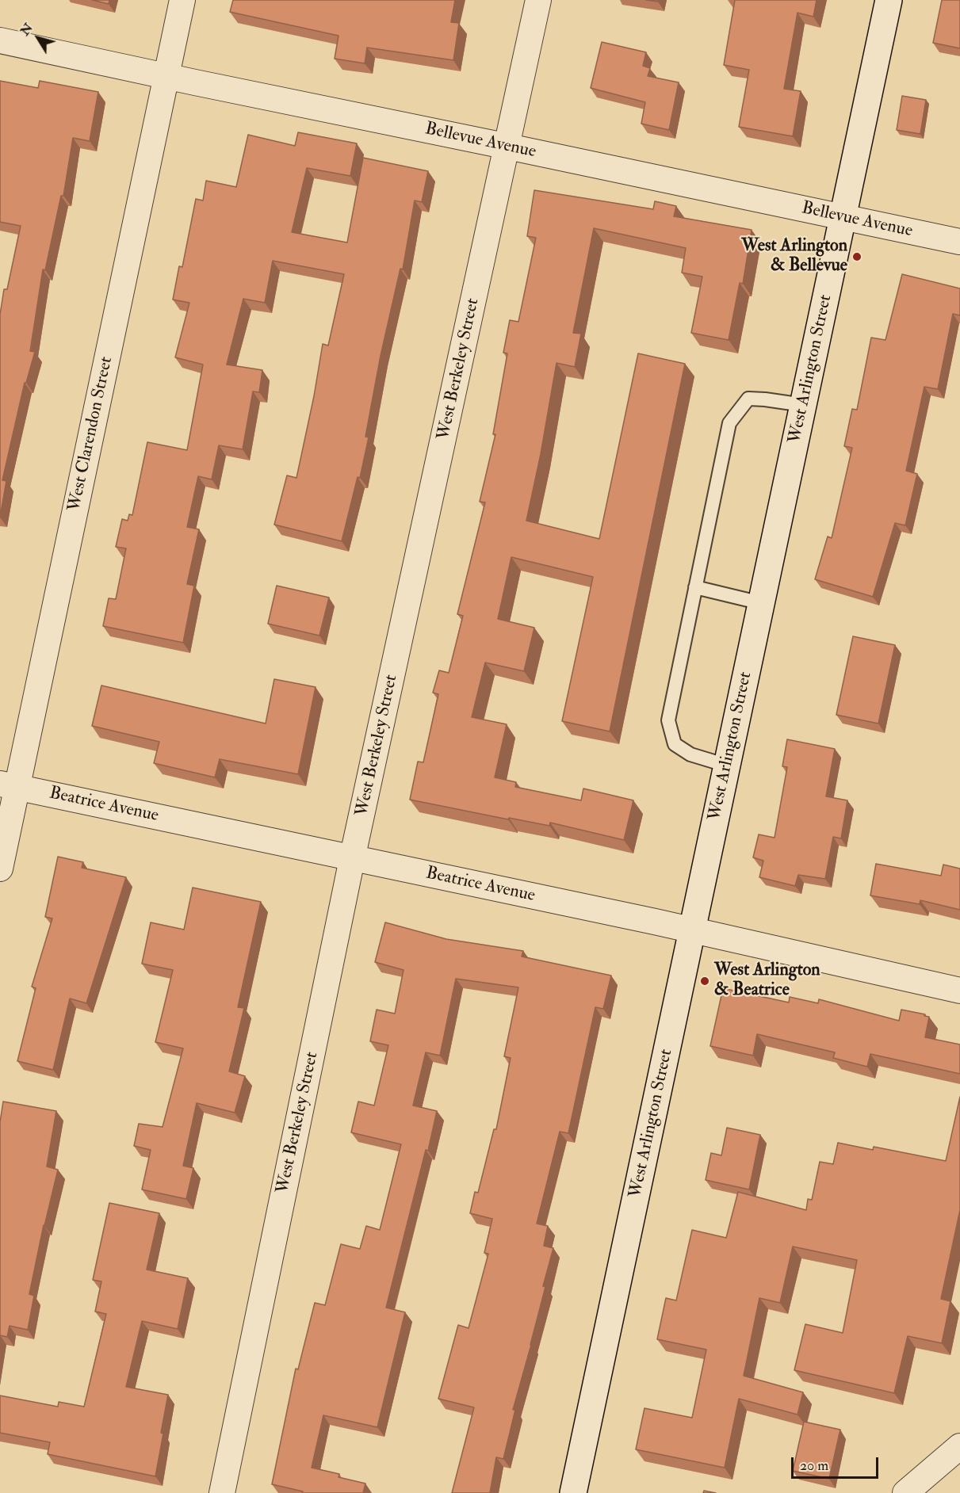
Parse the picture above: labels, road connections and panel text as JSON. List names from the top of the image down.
{
  "streets": {
    "main road": ["West Arlington Street"],
    "street": [
      "Bellevue Avenue",
      "West Berkeley Street",
      "West Clarendon Street",
      "Beatrice Avenue"
    ]
  },
  "crossings": [
    ["Bellevue Avenue", "West Berkeley Street"],
    ["Bellevue Avenue", "West Arlington Street"],
    ["Bellevue Avenue", "West Clarendon Street"],
    ["West Berkeley Street", "Beatrice Avenue"],
    ["West Arlington Street", "Beatrice Avenue"],
    ["West Clarendon Street", "Beatrice Avenue"]
  ],
  "places": ["West Arlington & Bellevue", "West Arlington & Beatrice"],
  "scale_bar": "20 m",
  "north": "top left"
}
